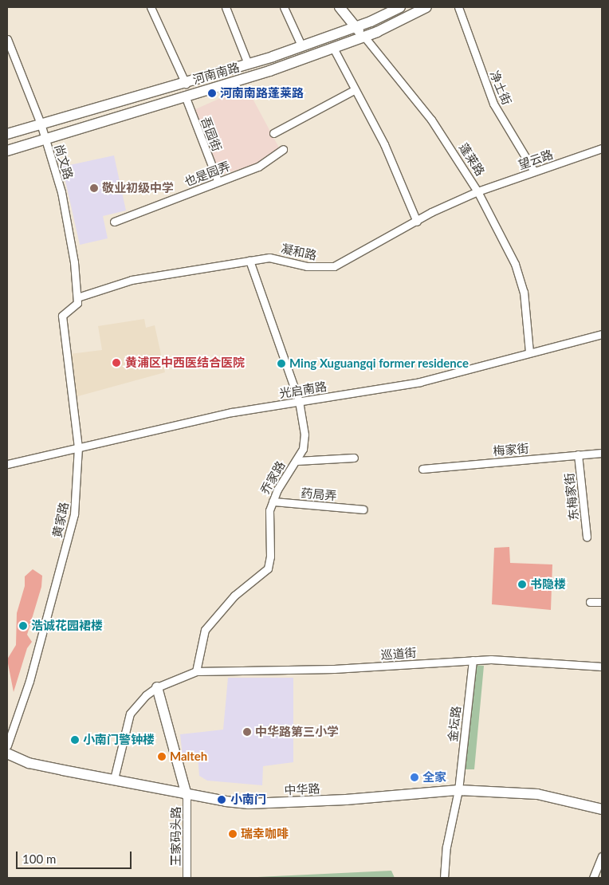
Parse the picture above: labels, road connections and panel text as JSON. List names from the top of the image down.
{
  "streets": {
    "main road": ["河南南路", "蓬莱路", "中华路"],
    "street": [
      "净土街",
      "吾园街",
      "望云路",
      "尚文路",
      "也是园弄",
      "凝和路",
      "光启南路",
      "梅家街",
      "乔家路",
      "药局弄",
      "东梅家街",
      "黄家路",
      "巡道街",
      "金坛路",
      "王家码头路"
    ]
  },
  "crossings": [
    ["河南南路", "吾园街"],
    ["河南南路", "蓬莱路"],
    ["河南南路", "尚文路"],
    ["净土街", "望云路"],
    ["吾园街", "也是园弄"],
    ["蓬莱路", "望云路"],
    ["蓬莱路", "凝和路"],
    ["蓬莱路", "光启南路"],
    ["望云路", "凝和路"],
    ["尚文路", "凝和路"],
    ["尚文路", "黄家路"],
    ["凝和路", "乔家路"],
    ["凝和路", "黄家路"],
    ["光启南路", "乔家路"],
    ["光启南路", "黄家路"],
    ["梅家街", "东梅家街"],
    ["乔家路", "药局弄"],
    ["乔家路", "巡道街"],
    ["巡道街", "金坛路"],
    ["金坛路", "中华路"],
    ["中华路", "王家码头路"]
  ],
  "places": [
    "河南南路蓬莱路",
    "敬业初级中学",
    "黄浦区中西医结合医院",
    "Ming Xuguangqi former residence",
    "书隐楼",
    "浩诚花园裙楼",
    "中华路第三小学",
    "小南门警钟楼",
    "Malteh",
    "全家",
    "小南门",
    "瑞幸咖啡"
  ],
  "scale_bar": "100 m"
}
